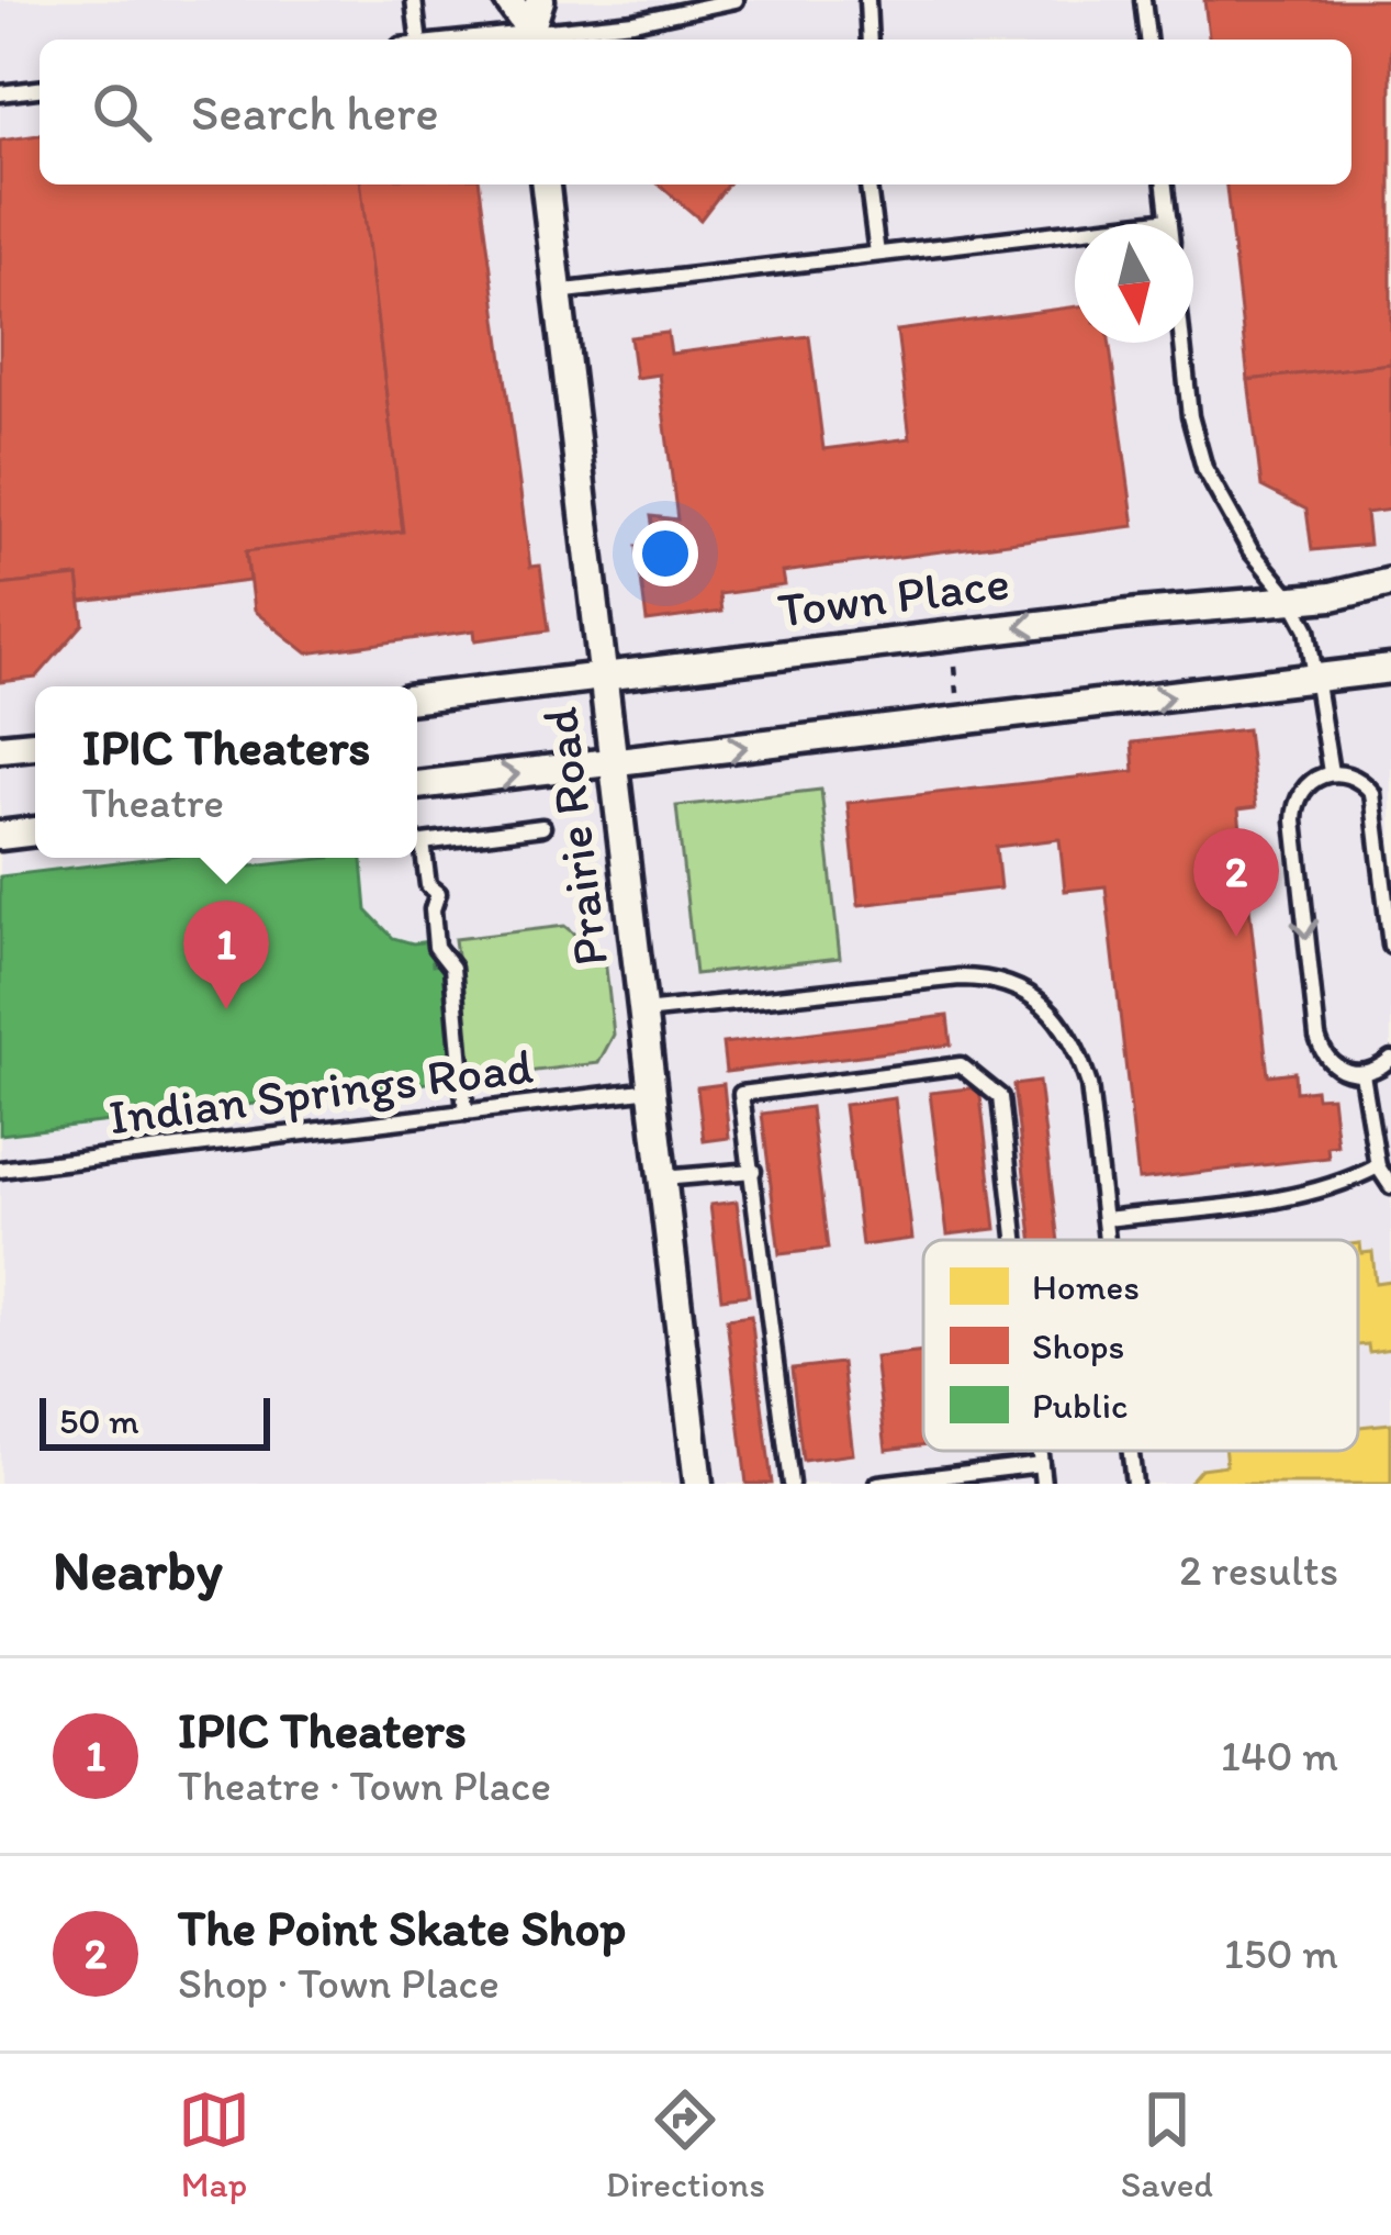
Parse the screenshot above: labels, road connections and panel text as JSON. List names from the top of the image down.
{
  "streets": {
    "street": ["Town Place", "Prairie Road"],
    "lane": ["Indian Springs Road"]
  },
  "crossings": [
    ["Town Place", "Prairie Road"],
    ["Prairie Road", "Indian Springs Road"]
  ],
  "legend": ["Homes", "Shops", "Public"],
  "scale_bar": "50 m",
  "north": "bottom",
  "page": {
    "search": "Search here",
    "popup": ["IPIC Theaters", "Theatre"],
    "pins": ["2", "1"],
    "scale": "50 m",
    "heading": ["Nearby", "2 results"],
    "list": [
      {
        "mark": "1",
        "name": "IPIC Theaters",
        "note": "Theatre · Town Place",
        "value": "140 m"
      },
      {
        "mark": "2",
        "name": "The Point Skate Shop",
        "note": "Shop · Town Place",
        "value": "150 m"
      }
    ],
    "nav": ["Map", "Directions", "Saved"]
  }
}
